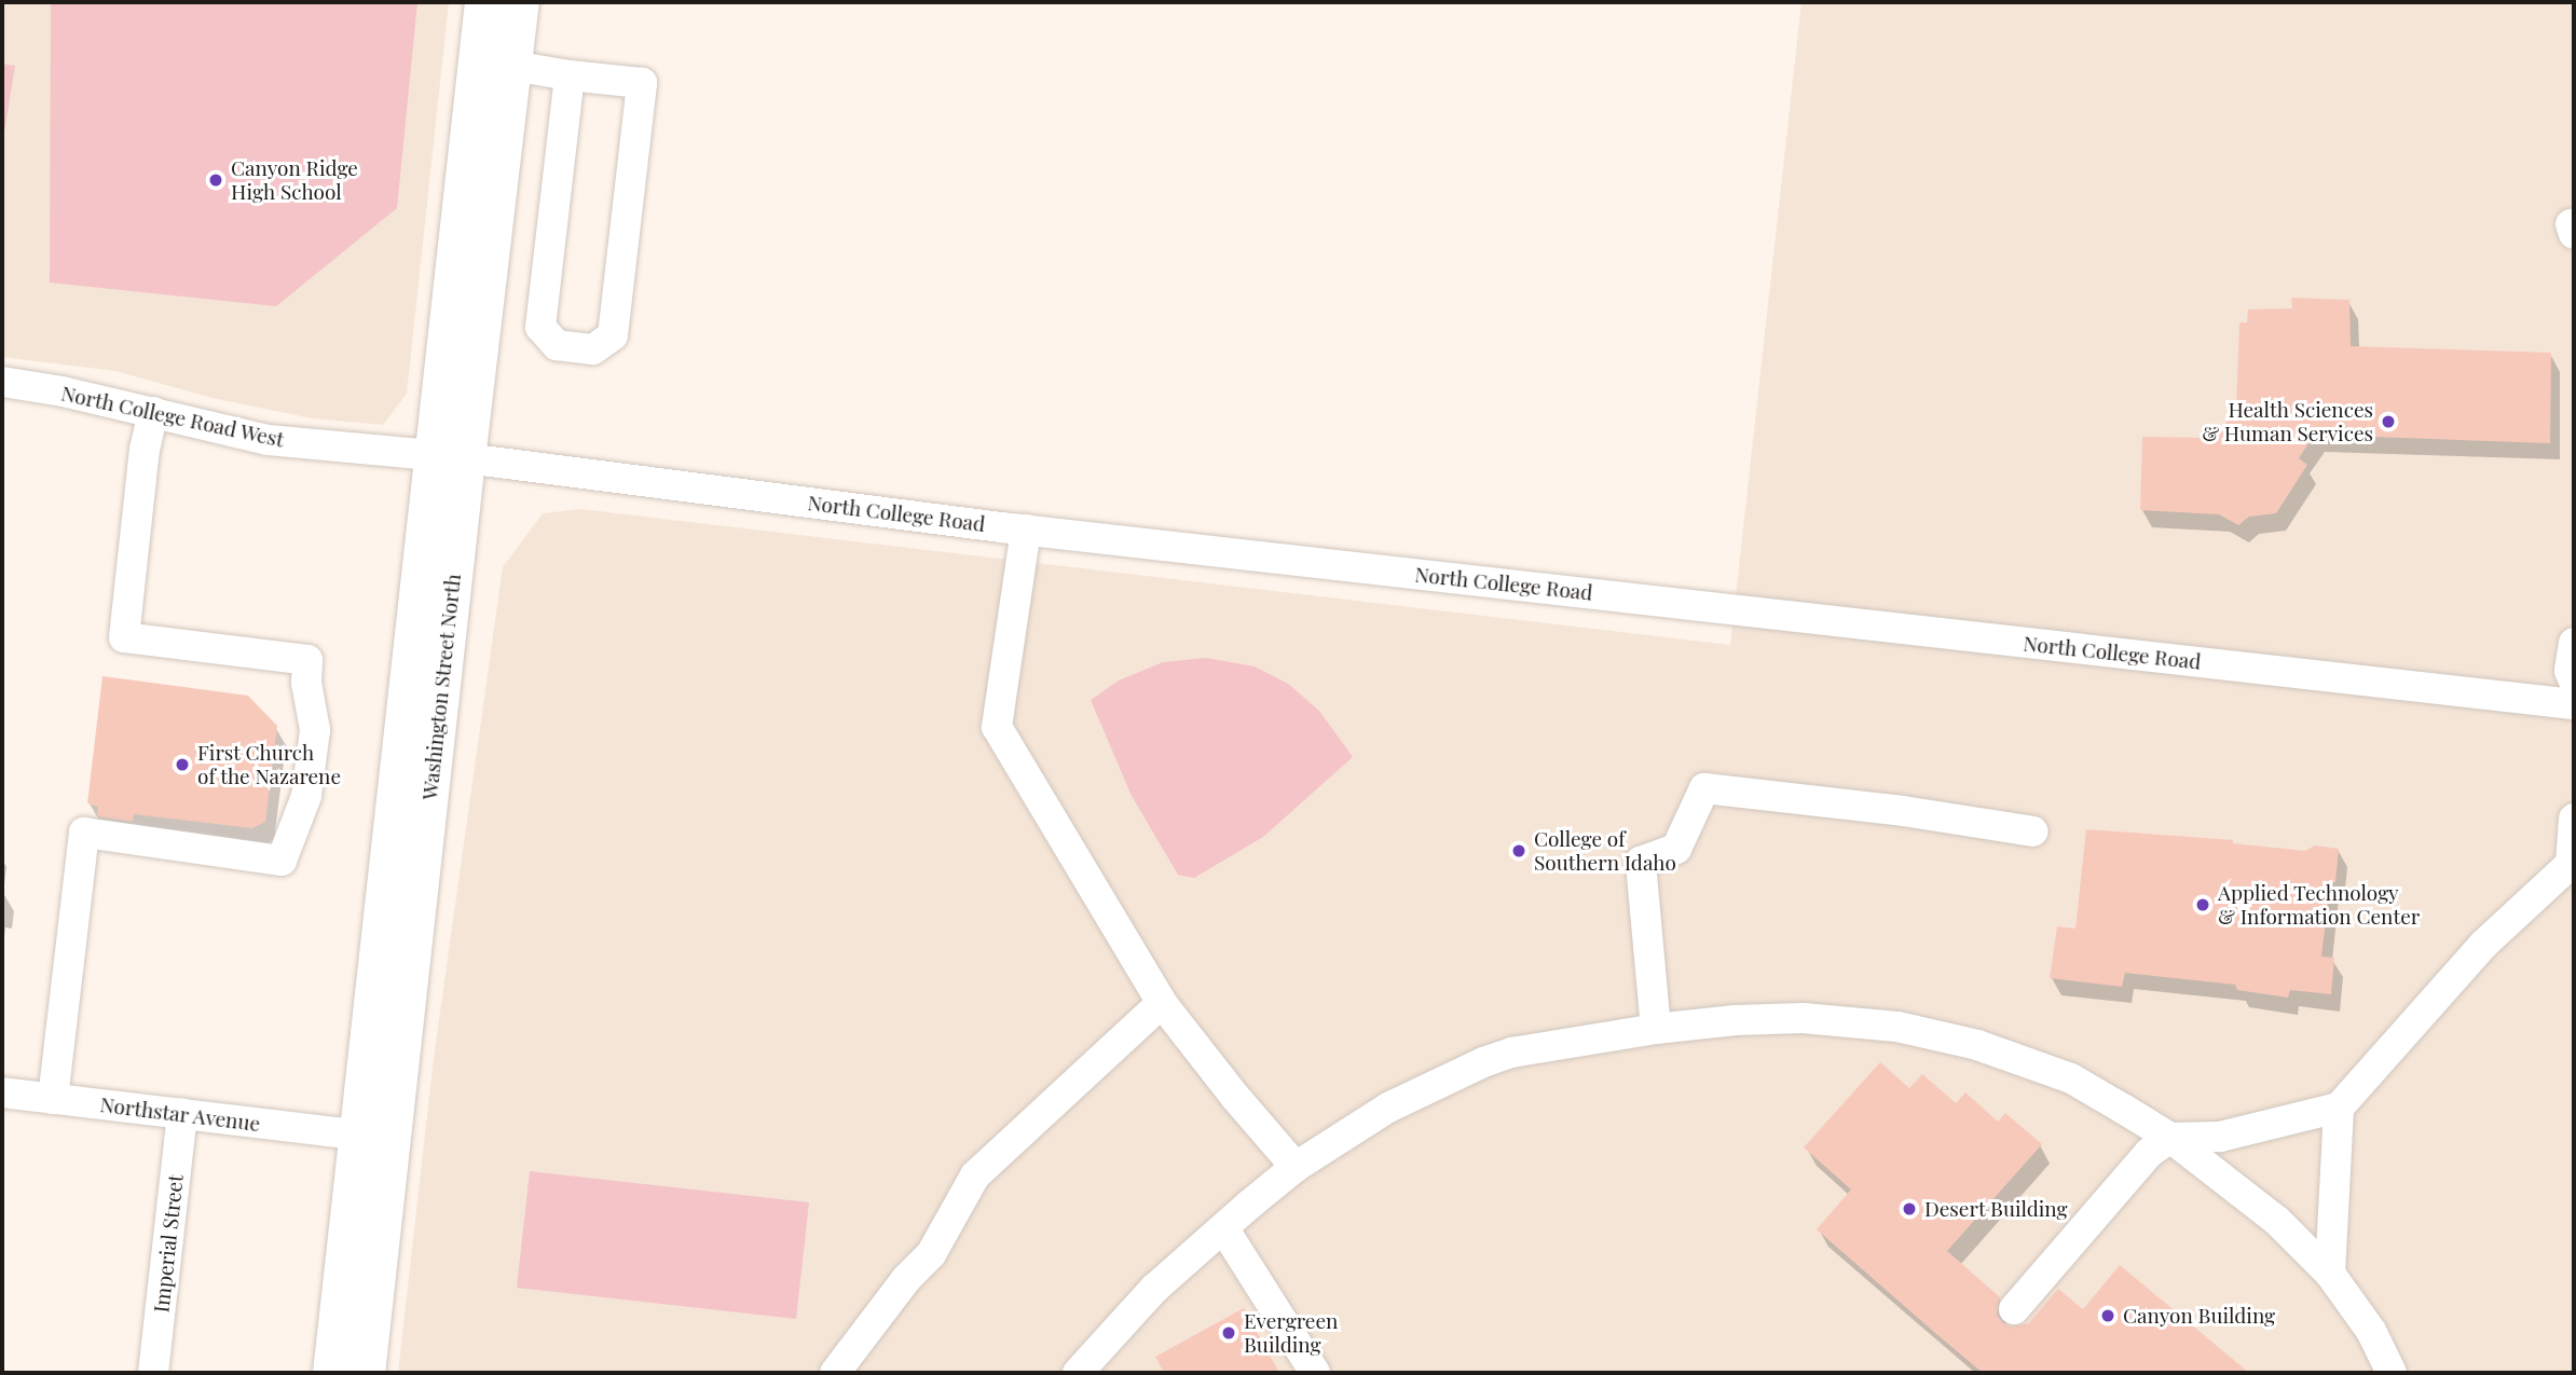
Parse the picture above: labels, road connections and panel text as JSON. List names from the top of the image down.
{
  "streets": {
    "main road": ["Washington Street North"],
    "street": [
      "North College Road West",
      "North College Road",
      "Northstar Avenue",
      "Imperial Street"
    ]
  },
  "crossings": [
    ["North College Road West", "North College Road"],
    ["North College Road West", "Washington Street North"],
    ["North College Road", "Washington Street North"],
    ["Washington Street North", "Northstar Avenue"],
    ["Northstar Avenue", "Imperial Street"]
  ],
  "places": [
    "Canyon Ridge High School",
    "Health Sciences & Human Services",
    "First Church of the Nazarene",
    "College of Southern Idaho",
    "Applied Technology & Information Center",
    "Desert Building",
    "Canyon Building",
    "Evergreen Building"
  ]
}
